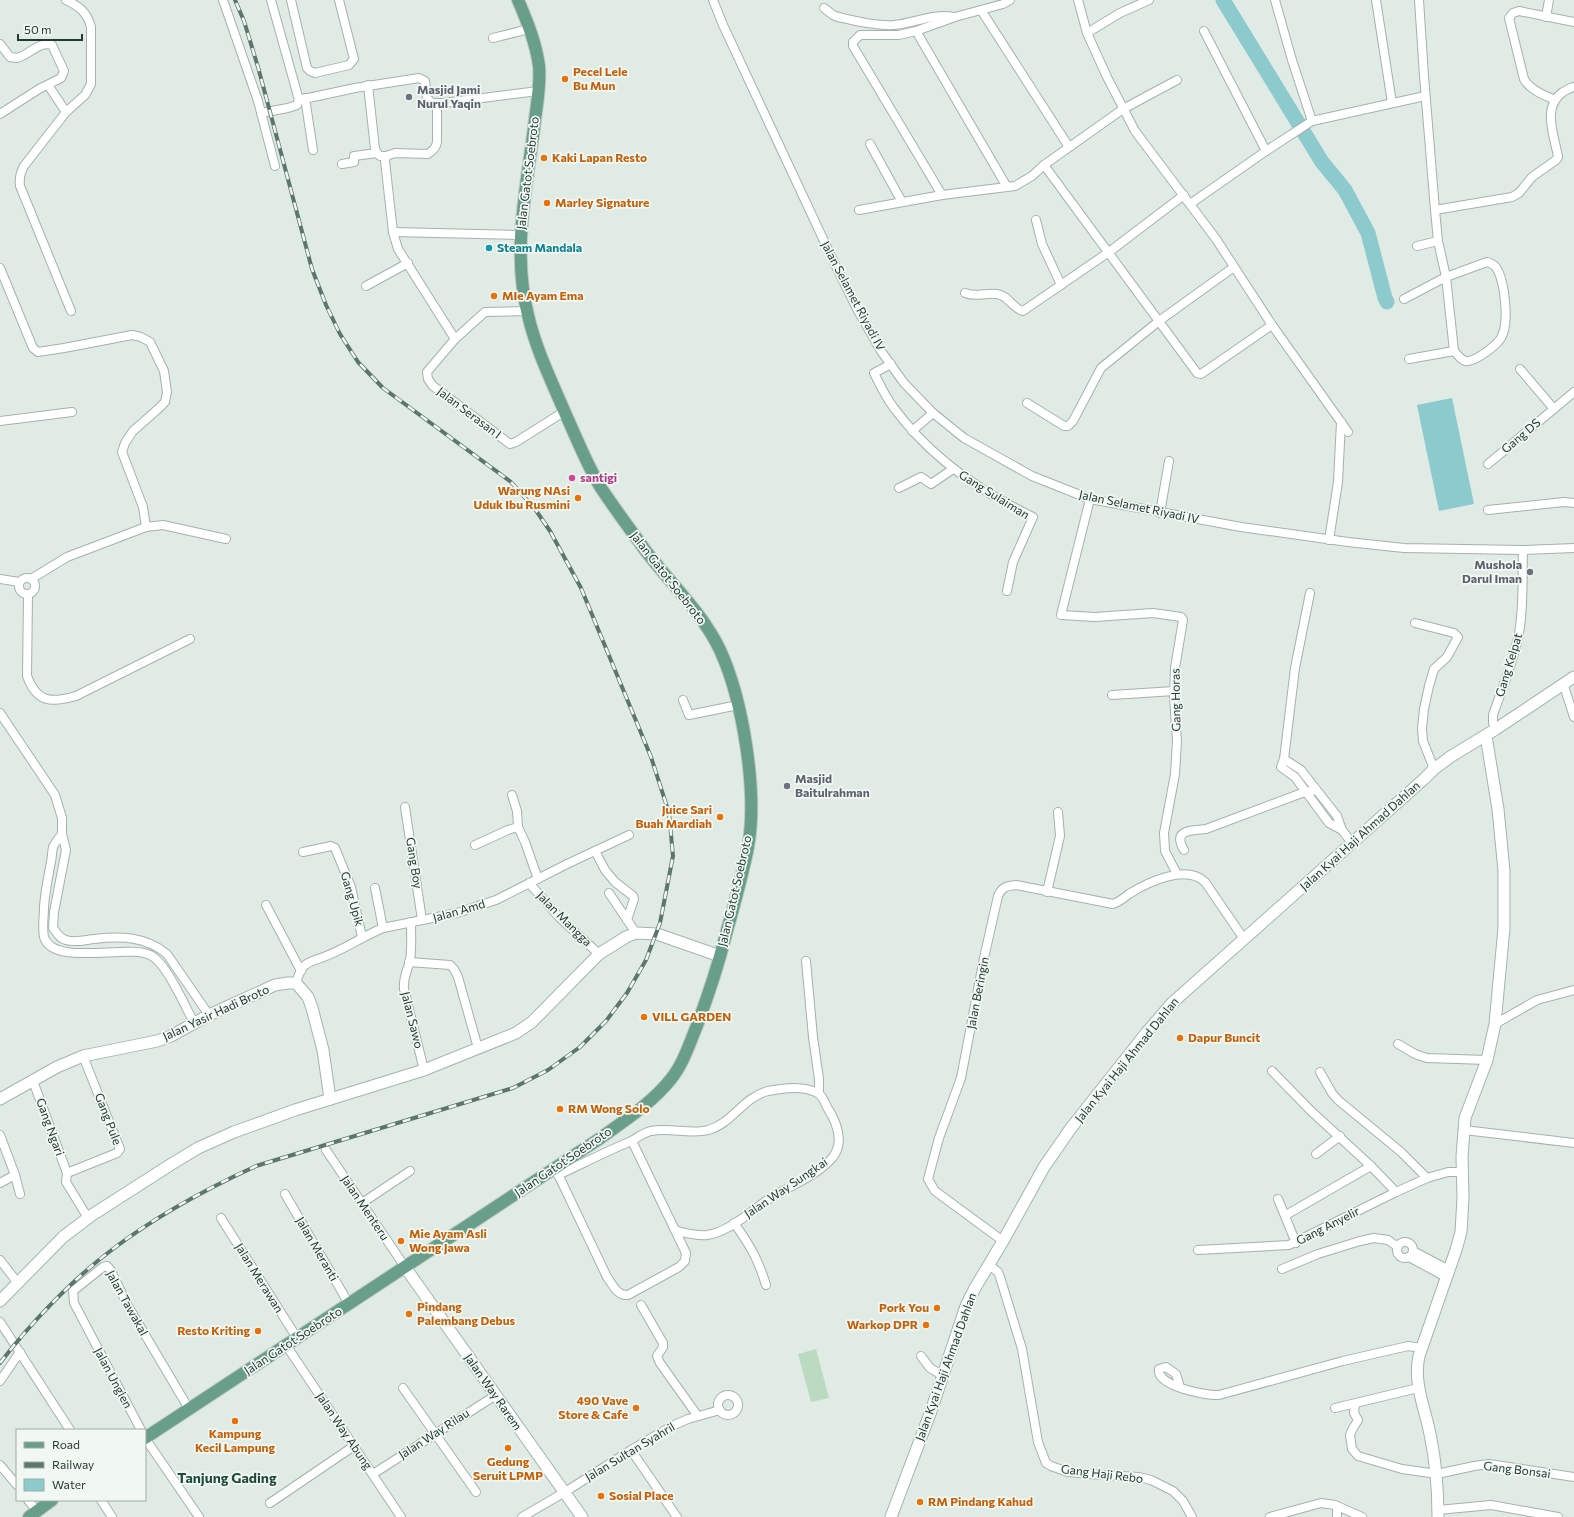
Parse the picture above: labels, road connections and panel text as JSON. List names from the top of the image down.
{
  "streets": {
    "main road": ["Jalan Gatot Soebroto"],
    "street": [
      "Jalan Selamet Riyadi IV",
      "Jalan Serasan I",
      "Gang DS",
      "Gang Sulaiman",
      "Gang Kelpat",
      "Gang Horas",
      "Jalan Kyai Haji Ahmad Dahlan",
      "Gang Boy",
      "Gang Upik",
      "Jalan Amd",
      "Jalan Mangga",
      "Jalan Beringin",
      "Jalan Yasir Hadi Broto",
      "Jalan Sawo",
      "Gang Pule",
      "Gang Ngari",
      "Jalan Way Sungkai",
      "Jalan Menteru",
      "Gang Anyelir",
      "Jalan Meranti",
      "Jalan Merawan",
      "Jalan Tawakal",
      "Jalan Unglen",
      "Jalan Way Rarem",
      "Jalan Way Abung",
      "Jalan Way Rilau",
      "Jalan Sultan Syahril",
      "Gang Bonsai",
      "Gang Haji Rebo"
    ]
  },
  "crossings": [
    ["Jalan Gatot Soebroto", "Jalan Serasan I"],
    ["Jalan Gatot Soebroto", "Jalan Menteru"],
    ["Jalan Gatot Soebroto", "Jalan Meranti"],
    ["Jalan Gatot Soebroto", "Jalan Merawan"],
    ["Jalan Gatot Soebroto", "Jalan Tawakal"],
    ["Jalan Gatot Soebroto", "Jalan Way Rarem"],
    ["Jalan Gatot Soebroto", "Jalan Way Abung"],
    ["Jalan Selamet Riyadi IV", "Gang Sulaiman"],
    ["Jalan Selamet Riyadi IV", "Gang Kelpat"],
    ["Jalan Selamet Riyadi IV", "Gang Horas"],
    ["Gang Kelpat", "Jalan Kyai Haji Ahmad Dahlan"],
    ["Gang Horas", "Jalan Beringin"],
    ["Jalan Kyai Haji Ahmad Dahlan", "Jalan Beringin"],
    ["Jalan Kyai Haji Ahmad Dahlan", "Gang Haji Rebo"],
    ["Gang Boy", "Jalan Amd"],
    ["Gang Upik", "Jalan Amd"],
    ["Jalan Amd", "Jalan Mangga"],
    ["Jalan Amd", "Jalan Sawo"],
    ["Jalan Yasir Hadi Broto", "Gang Pule"],
    ["Jalan Yasir Hadi Broto", "Gang Ngari"],
    ["Gang Pule", "Gang Ngari"],
    ["Jalan Menteru", "Jalan Way Rarem"],
    ["Jalan Tawakal", "Jalan Unglen"],
    ["Jalan Way Rarem", "Jalan Way Rilau"],
    ["Jalan Way Rarem", "Jalan Sultan Syahril"],
    ["Jalan Way Abung", "Jalan Way Rilau"]
  ],
  "districts": ["Tanjung Gading"],
  "places": [
    "Pecel Lele Bu Mun",
    "Masjid Jami Nurul Yaqin",
    "Kaki Lapan Resto",
    "Marley Signature",
    "Steam Mandala",
    "MIe Ayam Ema",
    "santigi",
    "Warung NAsi Uduk Ibu Rusmini",
    "Mushola Darul Iman",
    "Masjid Baitulrahman",
    "Juice Sari Buah Mardiah",
    "VILL GARDEN",
    "Dapur Buncit",
    "RM Wong Solo",
    "Mie Ayam Asli Wong Jawa",
    "Pork You",
    "Pindang Palembang Debus",
    "Warkop DPR",
    "Resto Kriting",
    "490 Vave Store & Cafe",
    "Kampung Kecil Lampung",
    "Gedung Seruit LPMP",
    "Sosial Place",
    "RM Pindang Kahud"
  ],
  "legend": ["Road", "Railway", "Water"],
  "scale_bar": "50 m"
}
